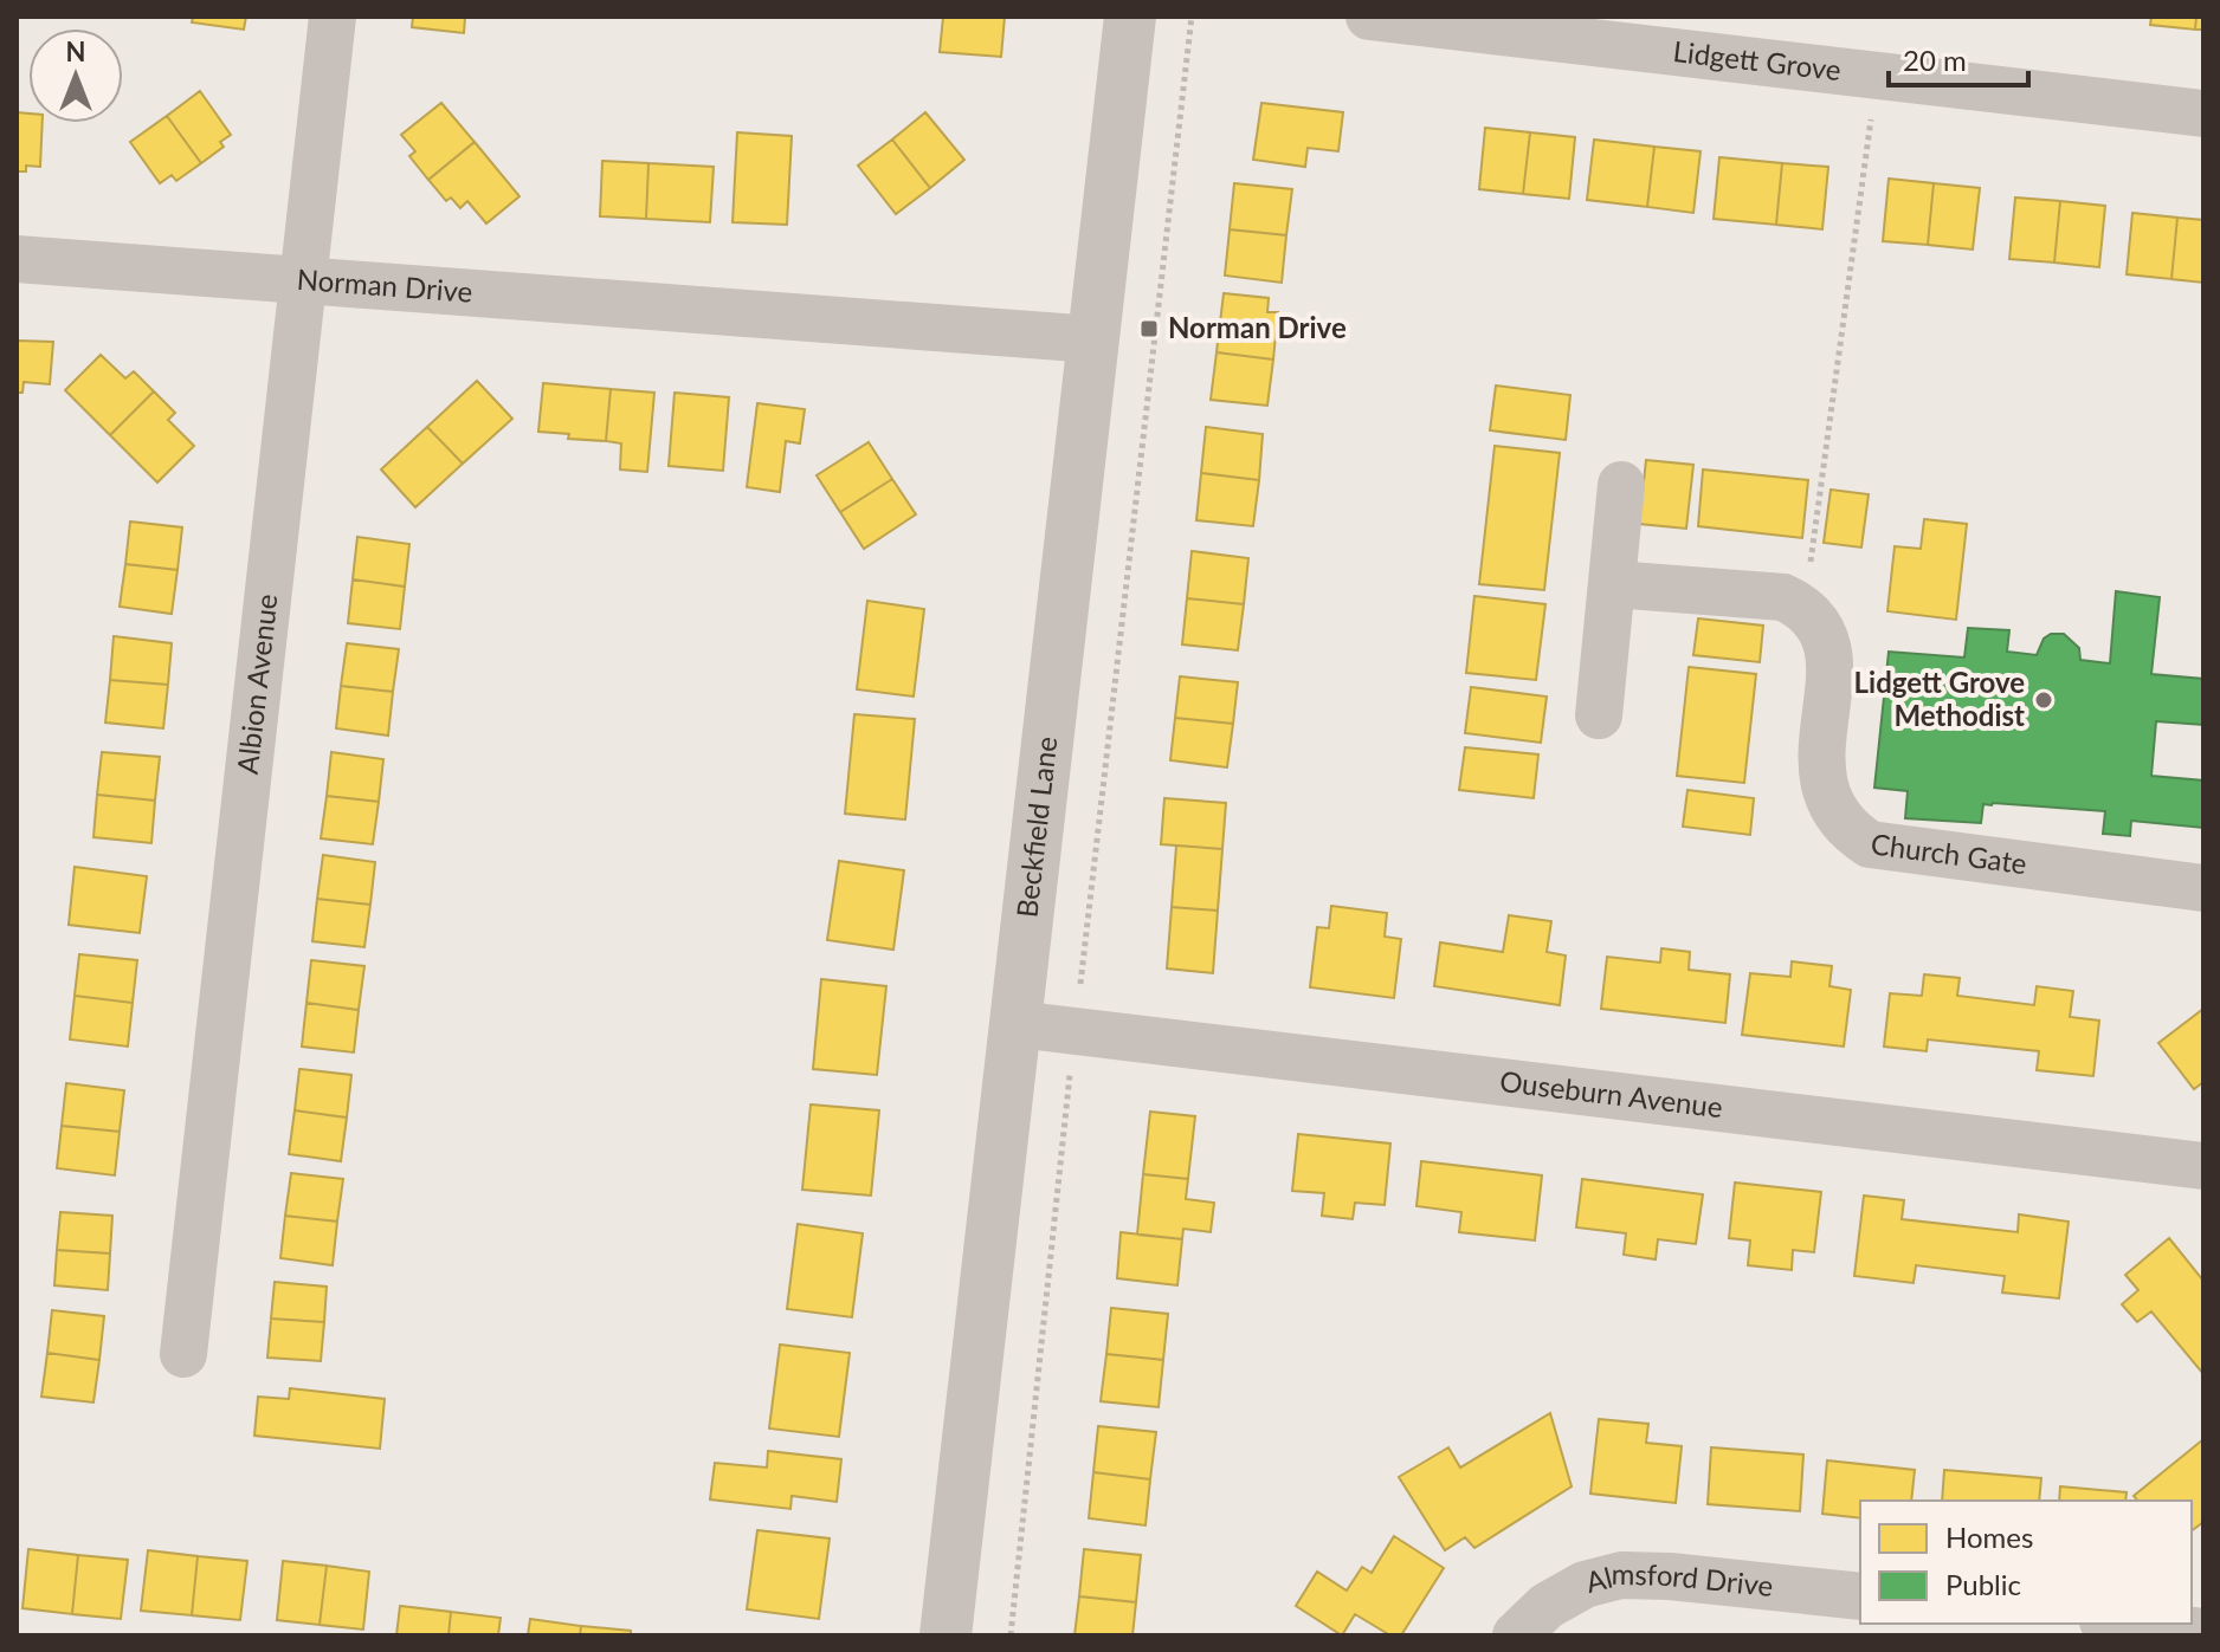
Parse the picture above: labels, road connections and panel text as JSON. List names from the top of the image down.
{
  "streets": {
    "street": [
      "Lidgett Grove",
      "Norman Drive",
      "Albion Avenue",
      "Beckfield Lane",
      "Church Gate",
      "Ouseburn Avenue",
      "Almsford Drive"
    ]
  },
  "crossings": [
    ["Norman Drive", "Albion Avenue"],
    ["Norman Drive", "Beckfield Lane"],
    ["Beckfield Lane", "Ouseburn Avenue"]
  ],
  "places": {
    "transit": ["Norman Drive"],
    "other": ["Lidgett Grove Methodist"]
  },
  "legend": ["Homes", "Public"],
  "scale_bar": "20 m",
  "north": "top"
}
